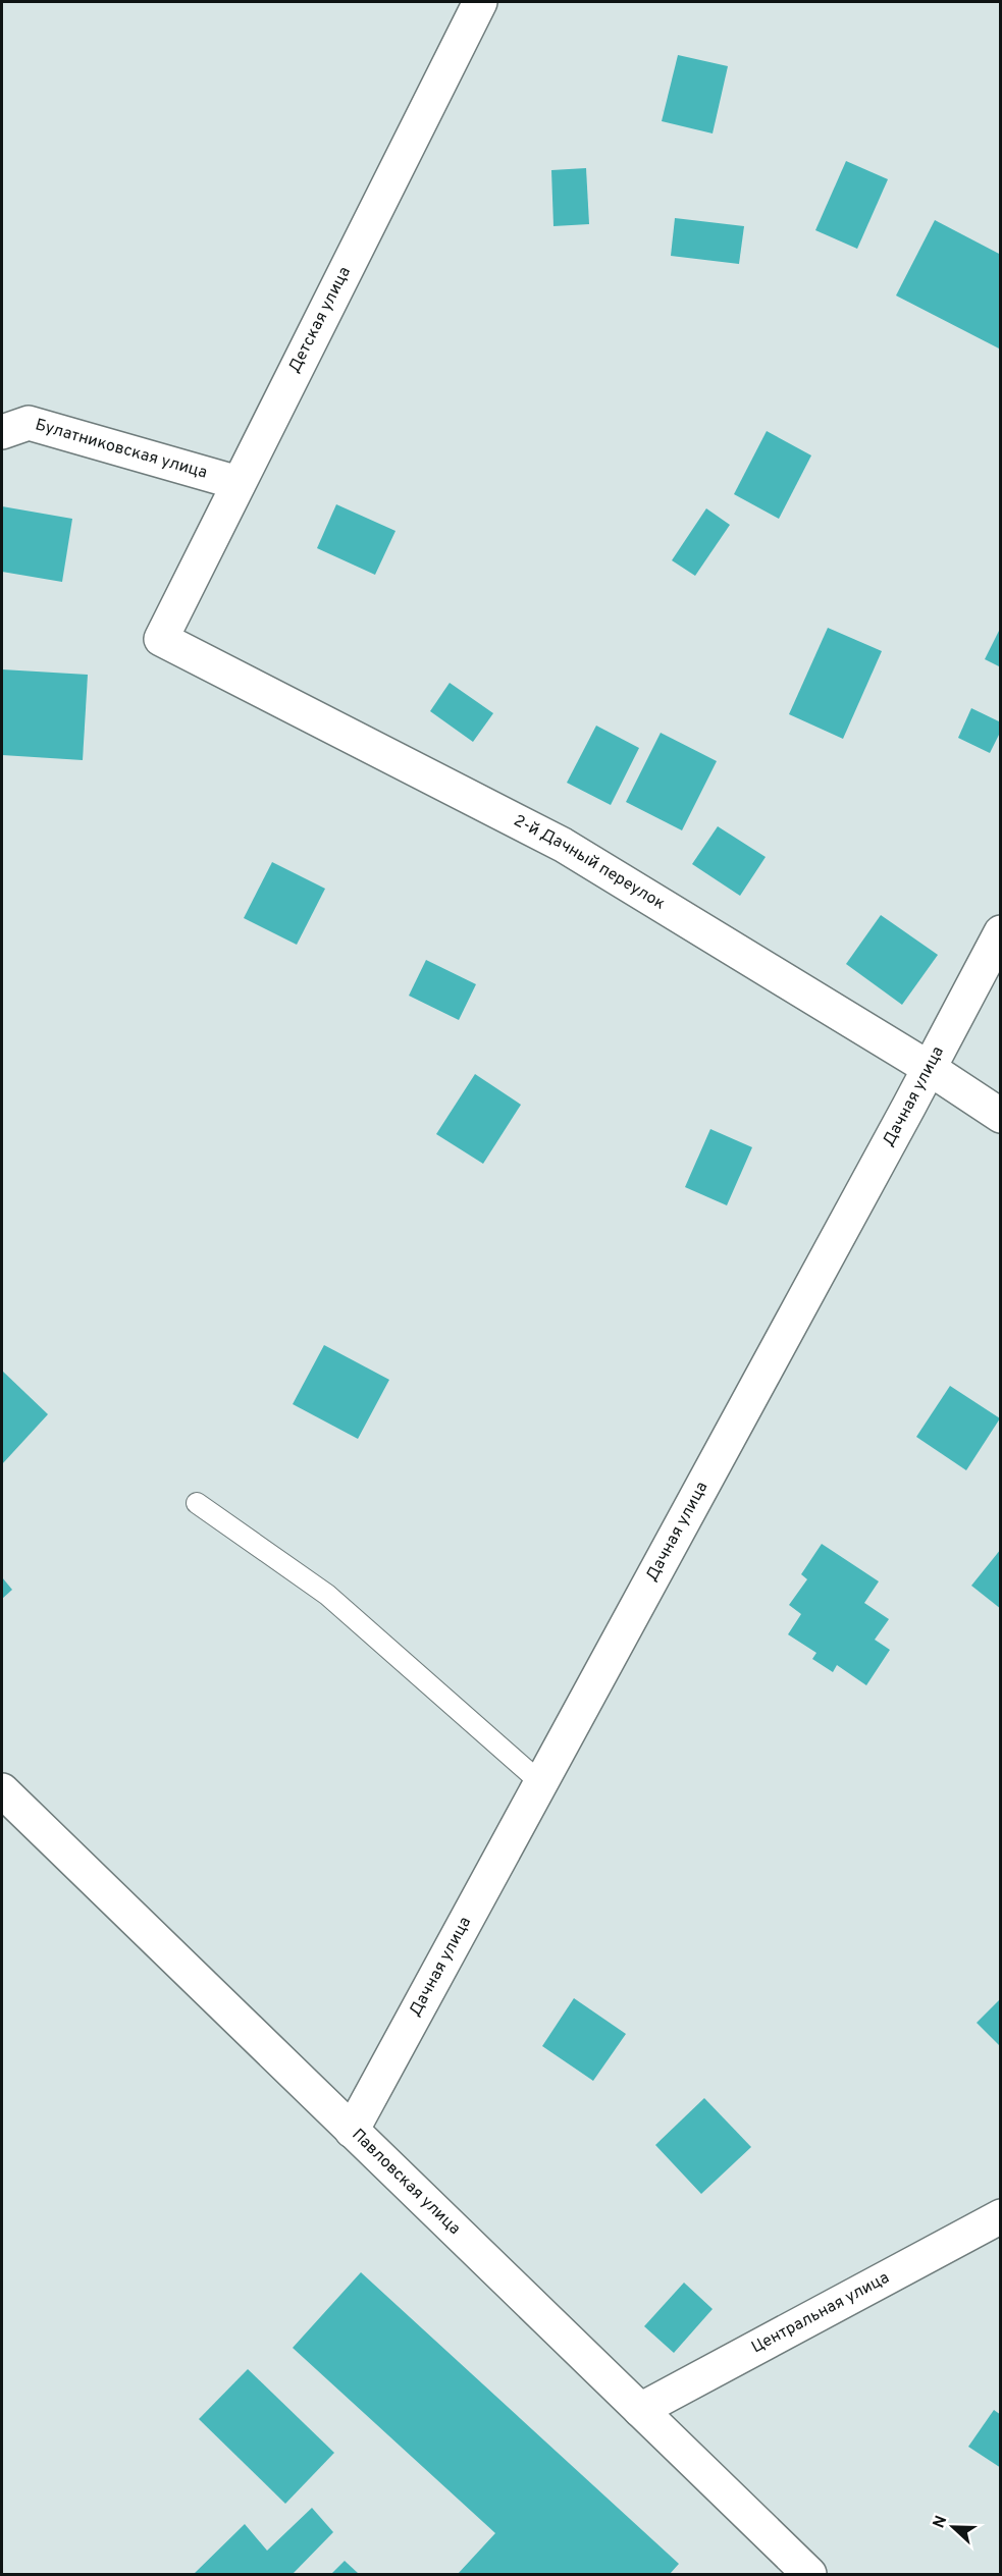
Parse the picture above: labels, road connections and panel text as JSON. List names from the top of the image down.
{
  "streets": {
    "street": [
      "Детская улица",
      "Булатниковская улица",
      "2-й Дачный переулок",
      "Дачная улица",
      "Павловская улица",
      "Центральная улица"
    ]
  },
  "crossings": [
    ["Детская улица", "Булатниковская улица"],
    ["Детская улица", "2-й Дачный переулок"],
    ["2-й Дачный переулок", "Дачная улица"],
    ["Дачная улица", "Павловская улица"],
    ["Павловская улица", "Центральная улица"]
  ],
  "north": "left"
}
